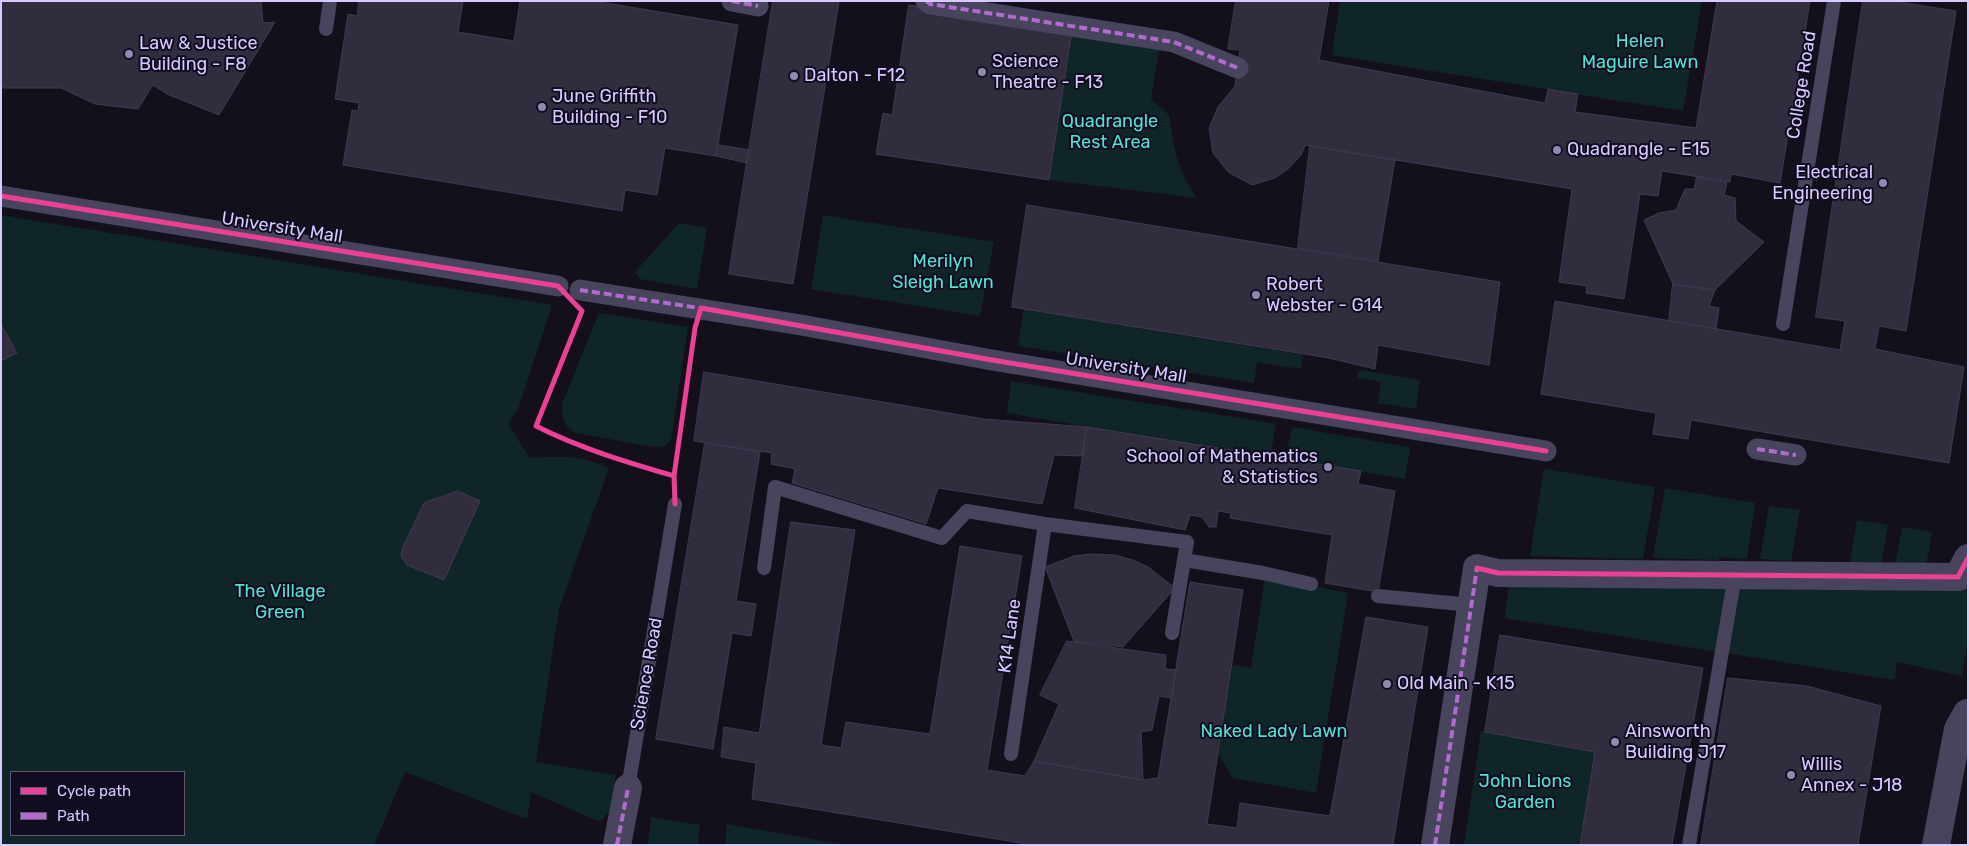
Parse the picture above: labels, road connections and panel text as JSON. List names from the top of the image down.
{
  "streets": {
    "street": ["University Mall", "Science Road"],
    "lane": ["College Road", "K14 Lane"]
  },
  "parks": [
    "Helen Maguire Lawn",
    "Quadrangle Rest Area",
    "Merilyn Sleigh Lawn",
    "The Village Green",
    "Naked Lady Lawn",
    "John Lions Garden"
  ],
  "places": [
    "Law & Justice Building - F8",
    "Science Theatre - F13",
    "Dalton - F12",
    "June Griffith Building - F10",
    "Quadrangle - E15",
    "Electrical Engineering",
    "Robert Webster - G14",
    "School of Mathematics & Statistics",
    "Old Main - K15",
    "Ainsworth Building J17",
    "Willis Annex - J18"
  ],
  "legend": ["Cycle path", "Path"]
}
